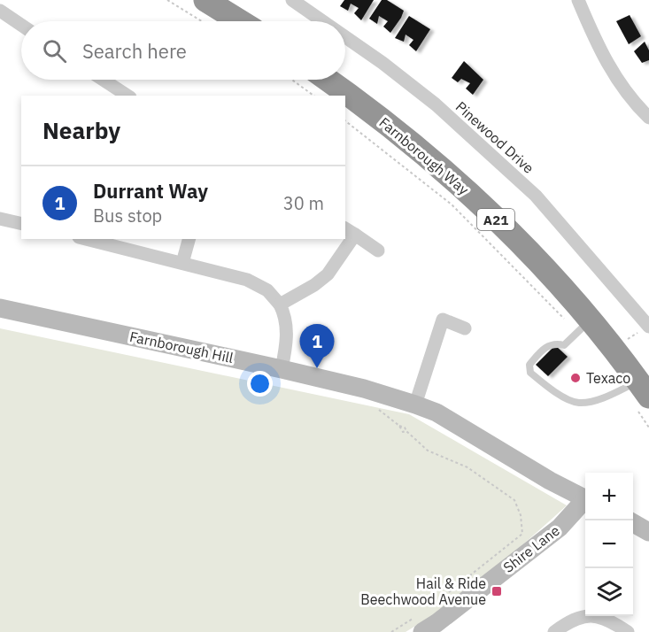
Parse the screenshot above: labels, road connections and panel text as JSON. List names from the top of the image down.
{
  "streets": {
    "highway": ["Farnborough Way", "A21"],
    "main road": ["Farnborough Hill", "Shire Lane"],
    "street": ["Pinewood Drive"]
  },
  "places": {
    "other": ["Texaco"],
    "transit": ["Hail & Ride Beechwood Avenue"]
  },
  "page": {
    "search": "Search here",
    "heading": "Nearby",
    "list": [
      {
        "mark": "1",
        "name": "Durrant Way",
        "note": "Bus stop",
        "value": "30 m"
      }
    ],
    "pins": "1",
    "map_buttons": ["+", "−"]
  }
}
